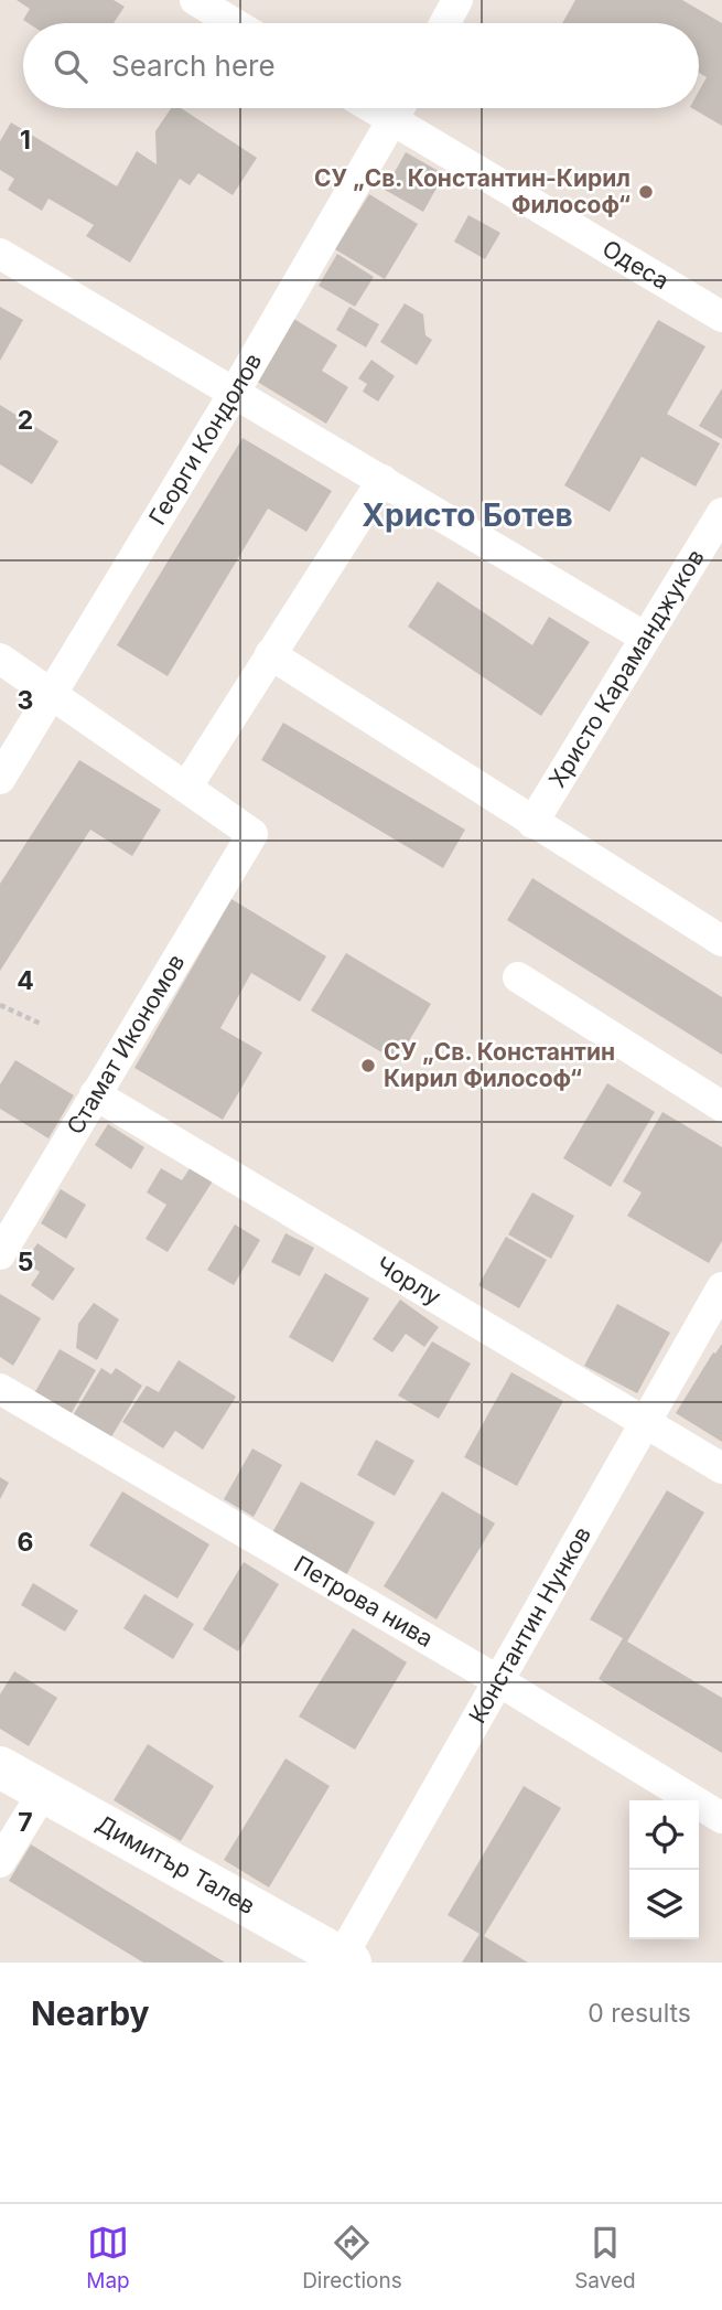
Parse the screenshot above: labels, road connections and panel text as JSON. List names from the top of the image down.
{
  "streets": {
    "street": [
      "Одеса",
      "Георги Кондолов",
      "Христо Караманджуков",
      "Стамат Икономов",
      "Чорлу",
      "Петрова нива",
      "Константин Нунков",
      "Димитър Талев"
    ]
  },
  "crossings": [
    ["Одеса", "Георги Кондолов"],
    ["Стамат Икономов", "Чорлу"],
    ["Чорлу", "Константин Нунков"],
    ["Петрова нива", "Константин Нунков"],
    ["Константин Нунков", "Димитър Талев"]
  ],
  "districts": ["Христо Ботев"],
  "places": ["СУ „Св. Константин-Кирил Философ“", "СУ „Св. Константин Кирил Философ“"],
  "page": {
    "search": "Search here",
    "heading": ["Nearby", "0 results"],
    "nav": ["Map", "Directions", "Saved"]
  },
  "grid": {
    "rows": [
      "1",
      "2",
      "3",
      "4",
      "5",
      "6",
      "7"
    ]
  }
}
